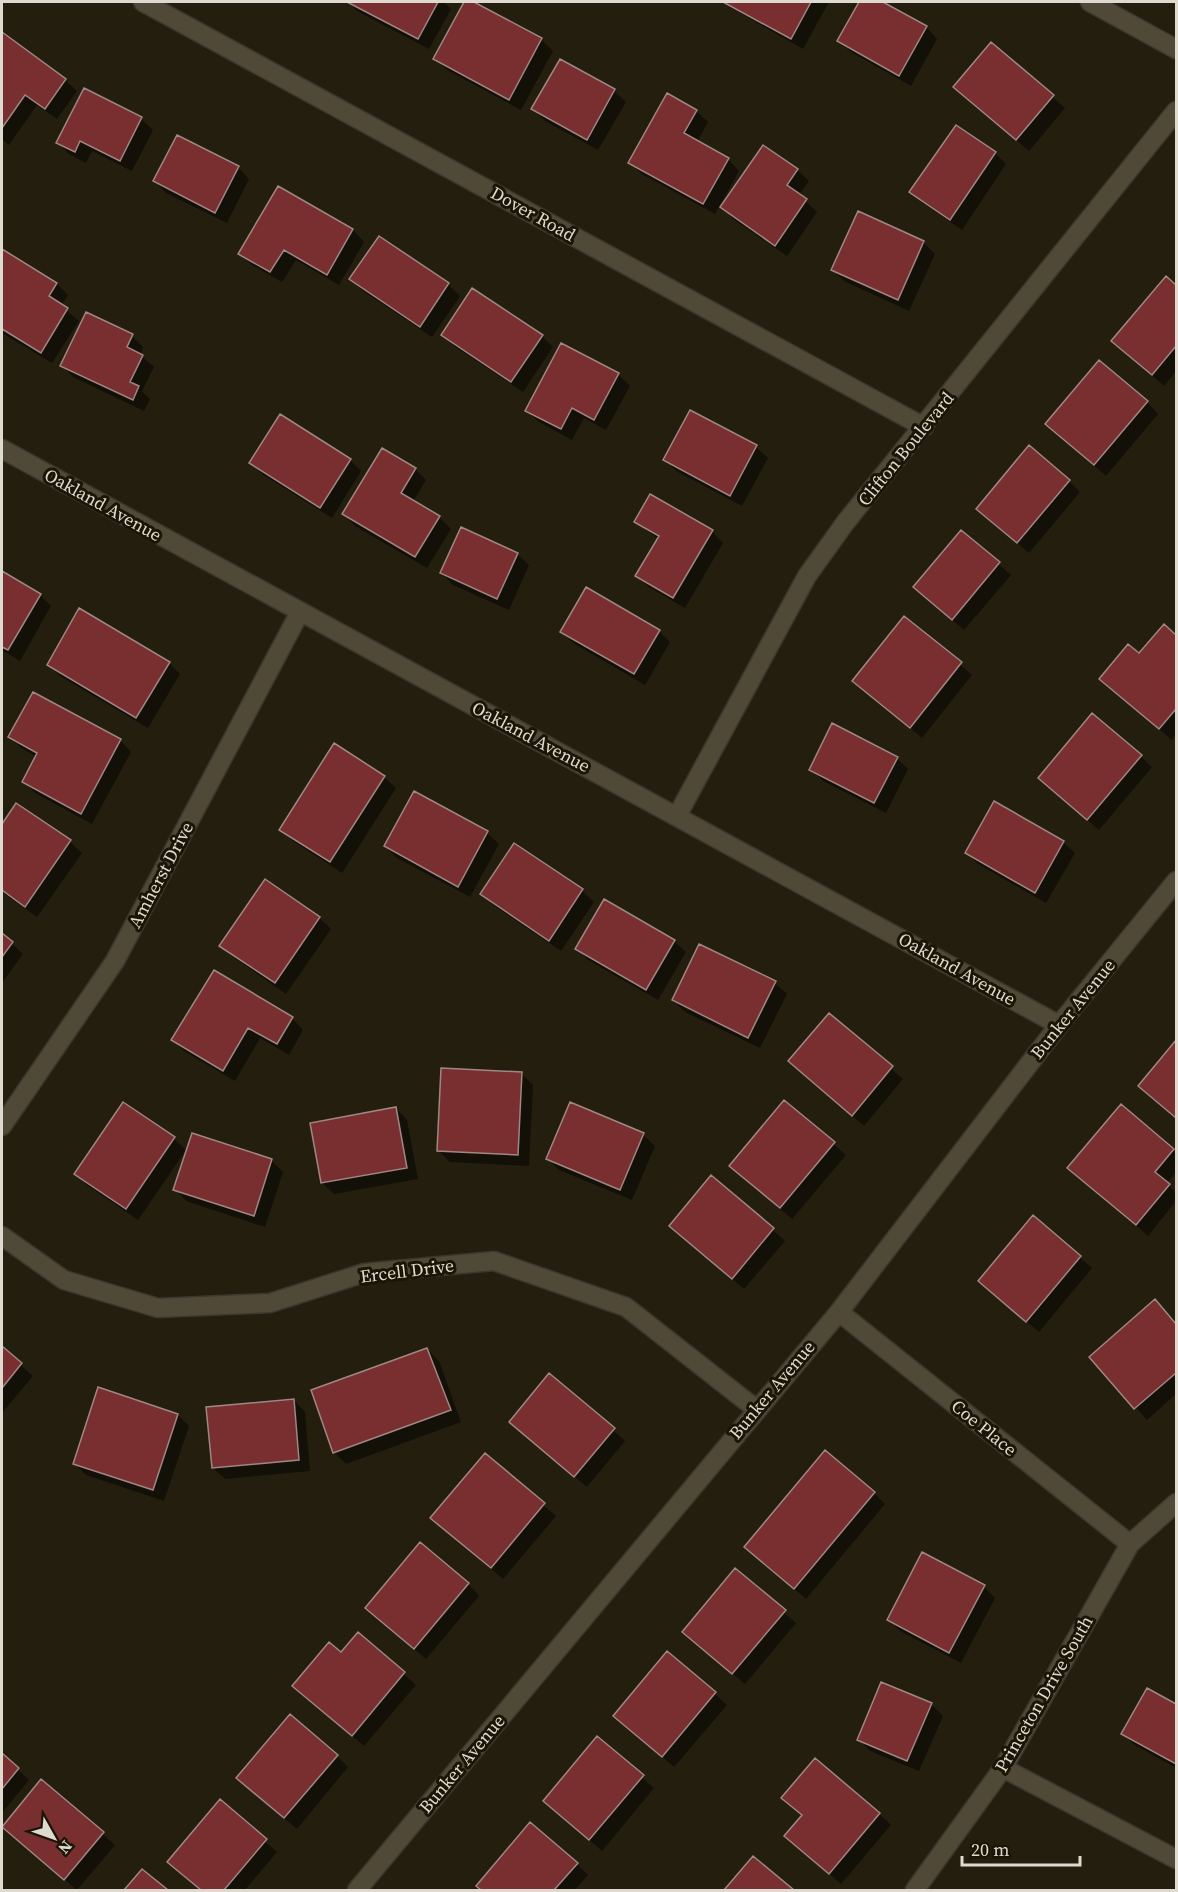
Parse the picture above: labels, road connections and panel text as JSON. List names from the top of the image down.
{
  "streets": {
    "street": [
      "Dover Road",
      "Clifton Boulevard",
      "Oakland Avenue",
      "Amherst Drive",
      "Bunker Avenue",
      "Ercell Drive",
      "Coe Place",
      "Princeton Drive South"
    ]
  },
  "crossings": [
    ["Dover Road", "Clifton Boulevard"],
    ["Clifton Boulevard", "Oakland Avenue"],
    ["Oakland Avenue", "Amherst Drive"],
    ["Oakland Avenue", "Bunker Avenue"],
    ["Bunker Avenue", "Ercell Drive"],
    ["Bunker Avenue", "Coe Place"],
    ["Coe Place", "Princeton Drive South"]
  ],
  "scale_bar": "20 m",
  "north": "bottom right"
}
